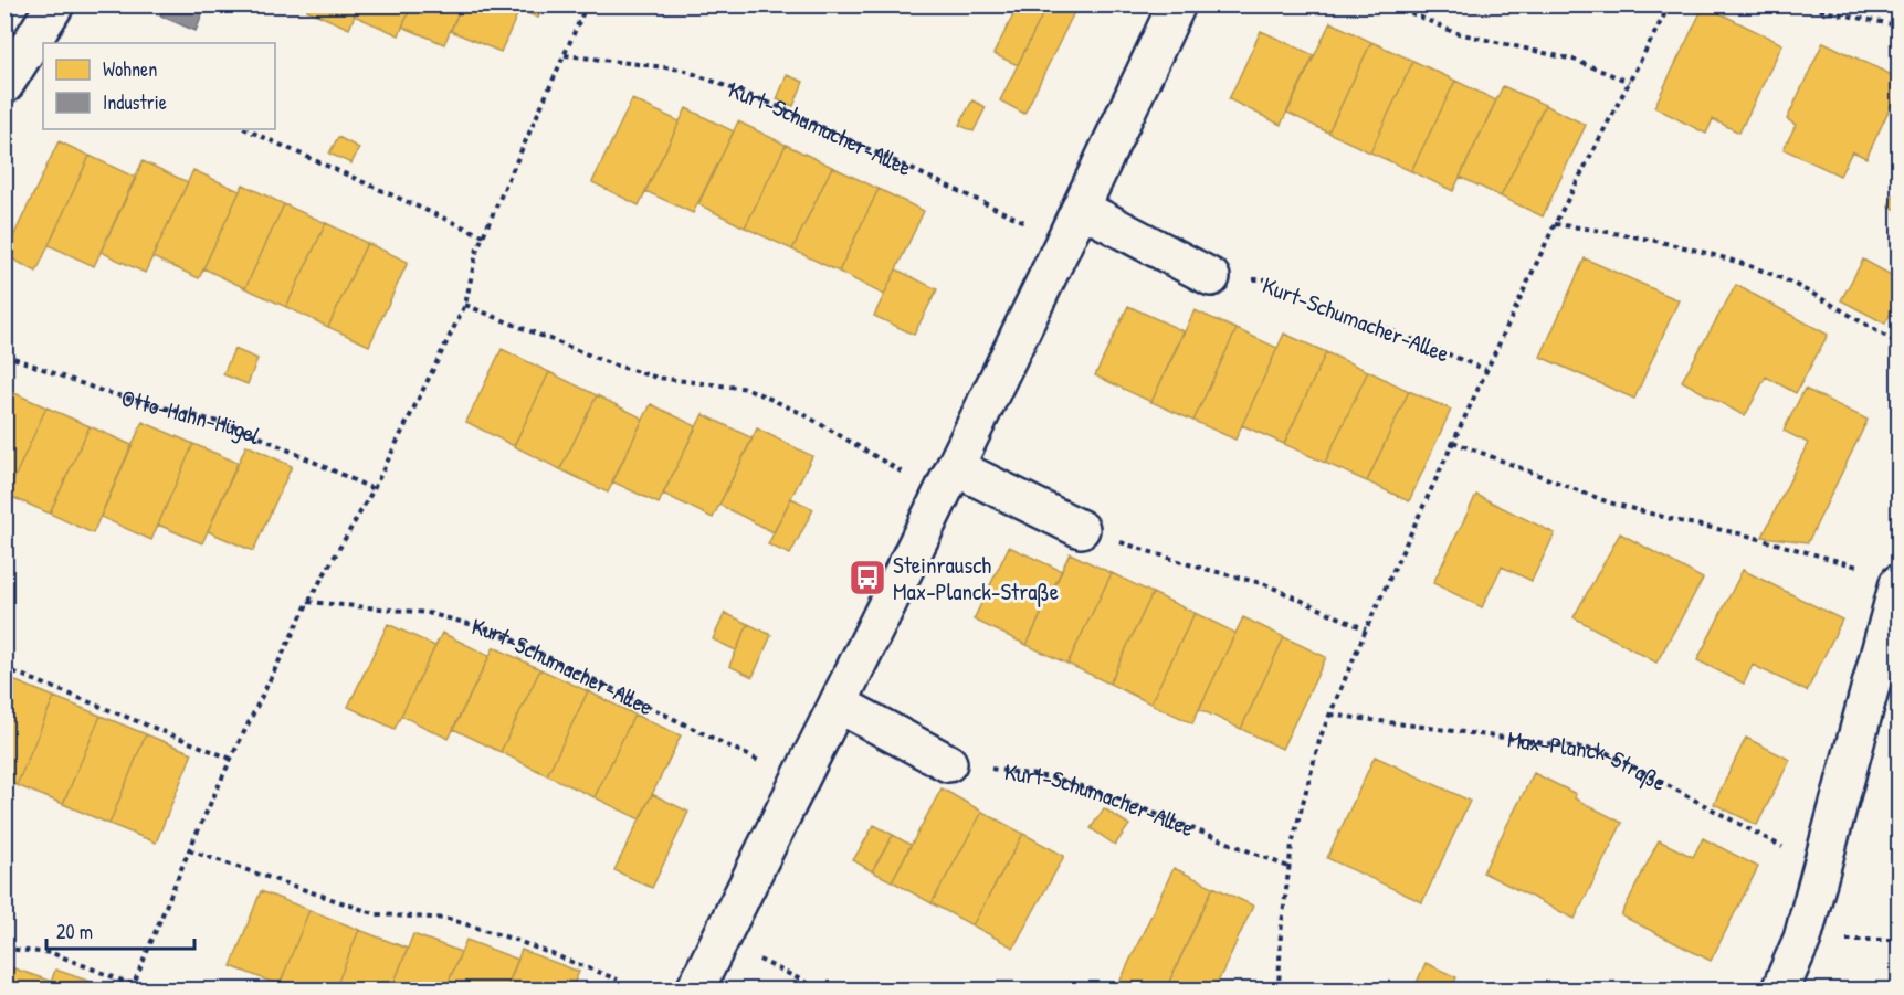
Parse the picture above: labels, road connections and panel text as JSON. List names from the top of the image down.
{
  "streets": {
    "path": ["Kurt-Schumacher-Allee", "Otto-Hahn-Hügel", "Max-Planck-Straße"]
  },
  "places": {
    "bus stop": ["Steinrausch Max-Planck-Straße"]
  },
  "legend": ["Wohnen", "Industrie"],
  "scale_bar": "20 m"
}
